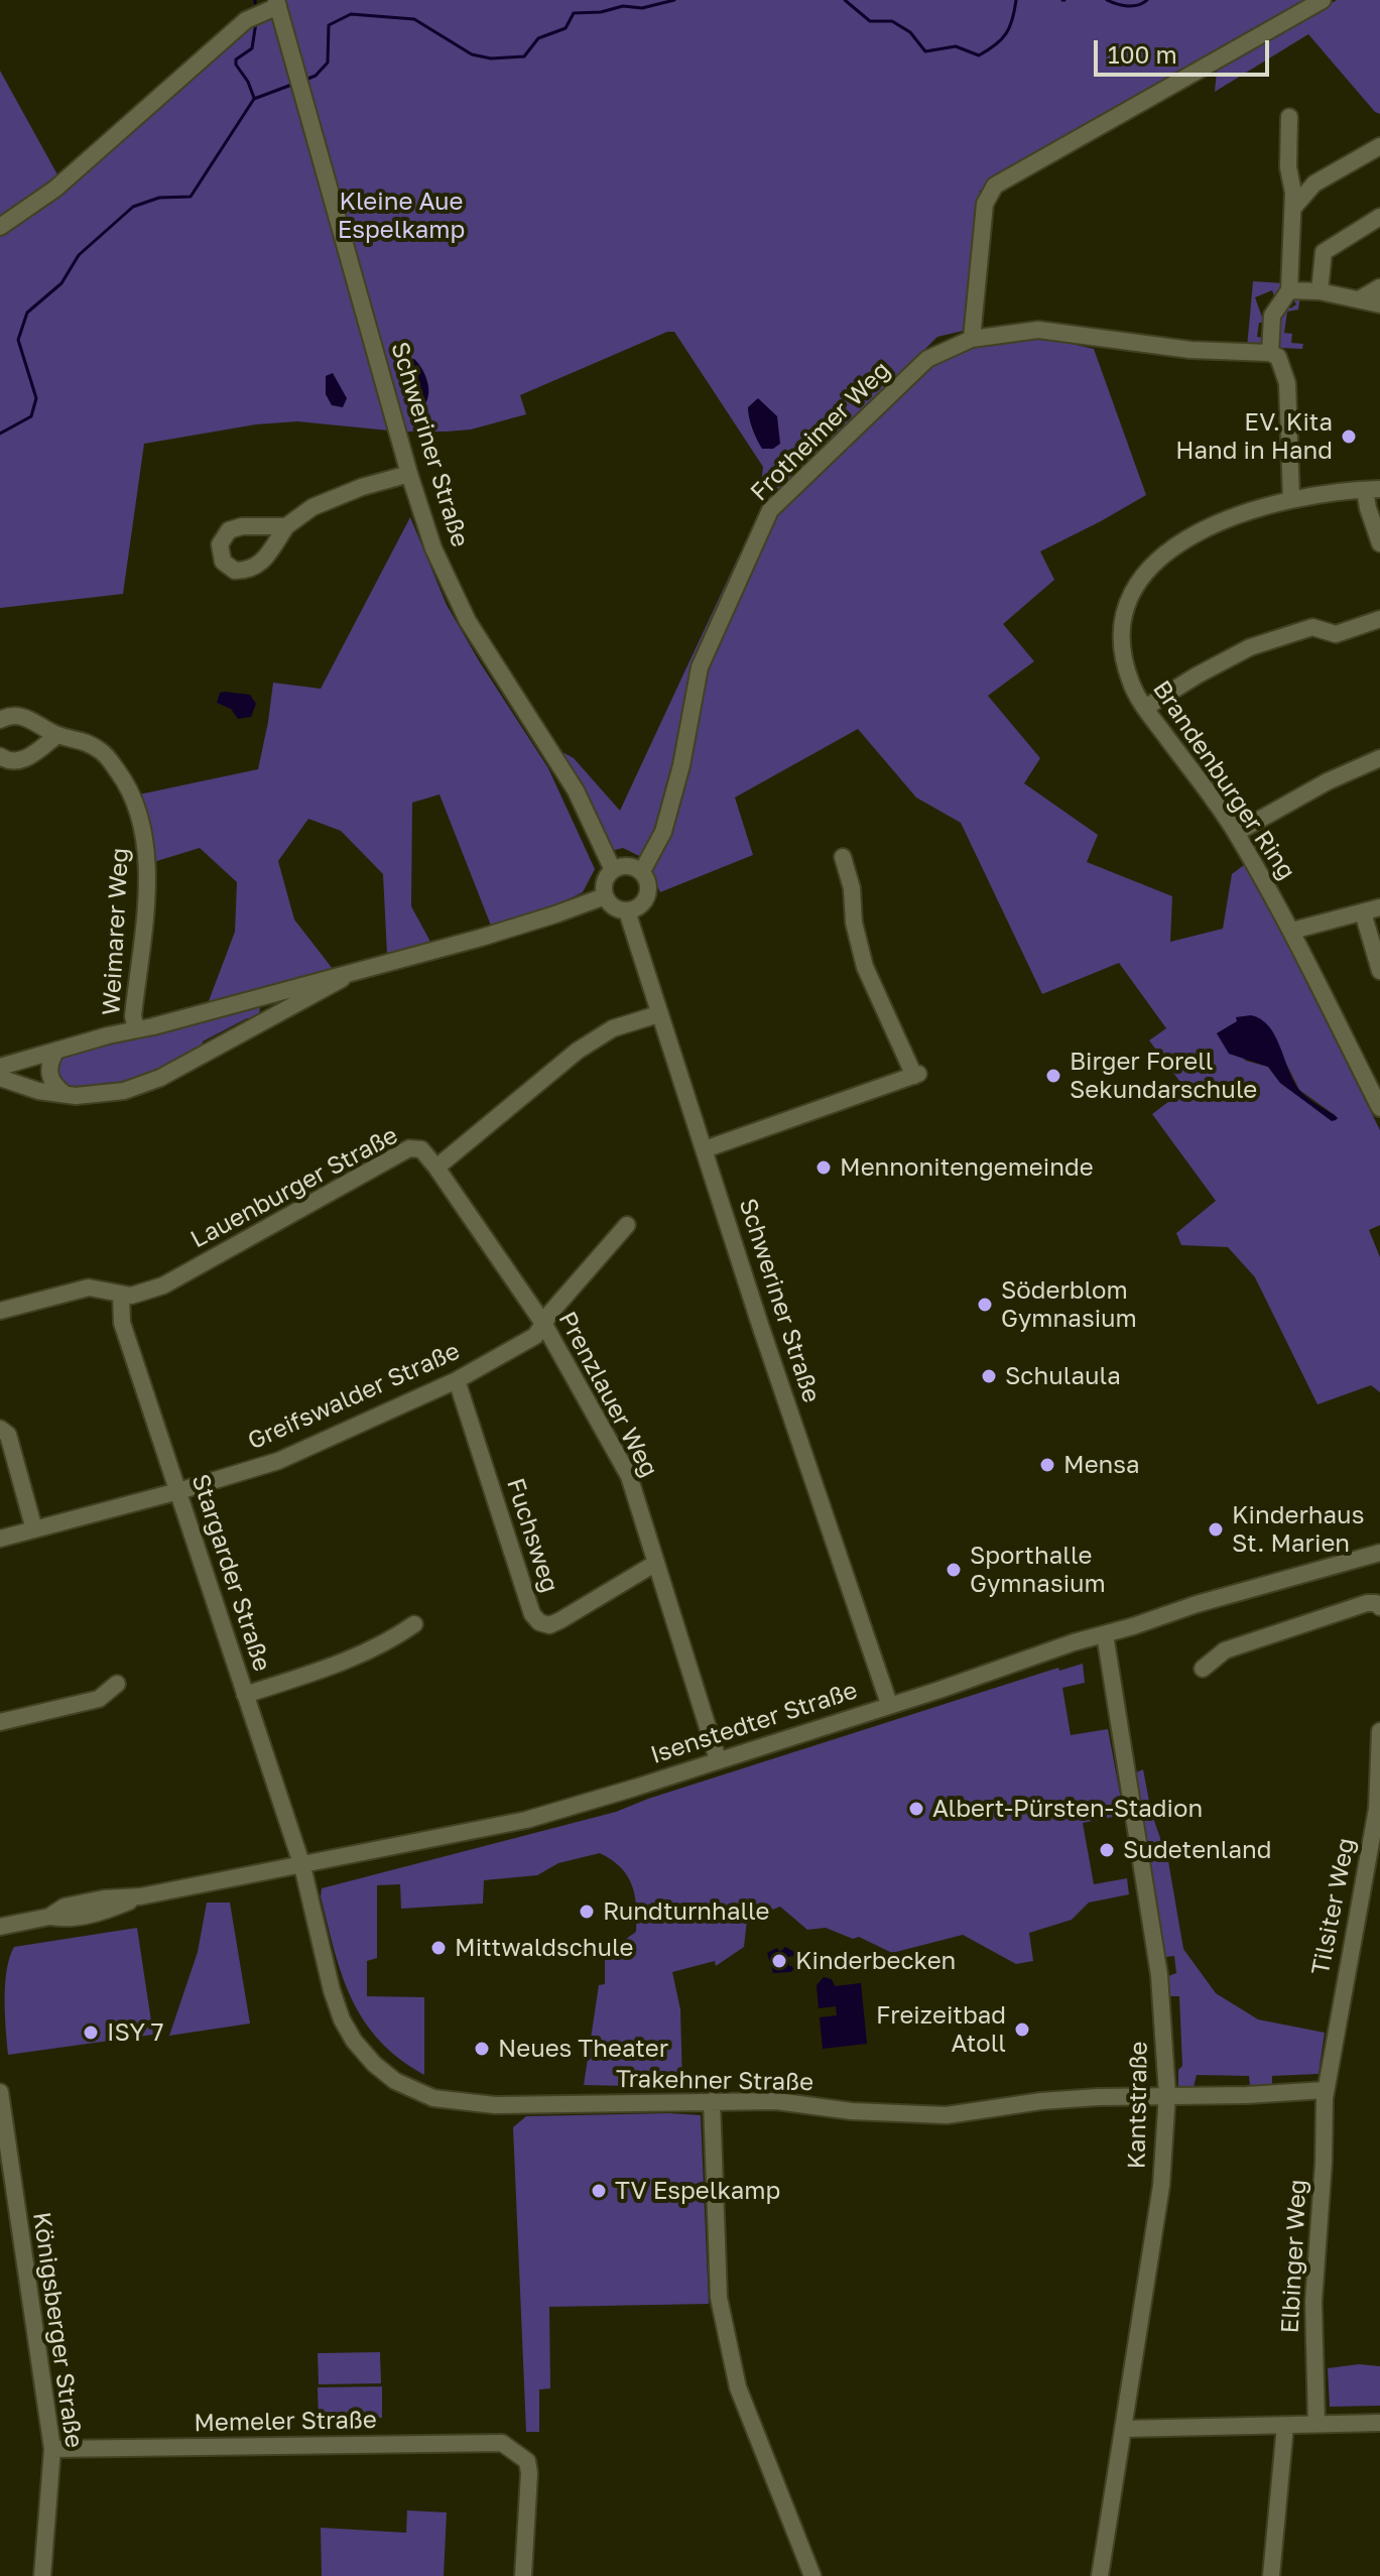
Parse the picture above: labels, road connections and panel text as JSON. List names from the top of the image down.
{
  "streets": {
    "street": [
      "Frotheimer Weg",
      "Schweriner Straße",
      "Brandenburger Ring",
      "Weimarer Weg",
      "Lauenburger Straße",
      "Prenzlauer Weg",
      "Greifswalder Straße",
      "Fuchsweg",
      "Stargarder Straße",
      "Isenstedter Straße",
      "Tilsiter Weg",
      "Trakehner Straße",
      "Kantstraße",
      "Elbinger Weg",
      "Königsberger Straße",
      "Memeler Straße"
    ]
  },
  "crossings": [
    ["Frotheimer Weg", "Schweriner Straße"],
    ["Schweriner Straße", "Isenstedter Straße"],
    ["Lauenburger Straße", "Prenzlauer Weg"],
    ["Lauenburger Straße", "Stargarder Straße"],
    ["Prenzlauer Weg", "Greifswalder Straße"],
    ["Prenzlauer Weg", "Fuchsweg"],
    ["Prenzlauer Weg", "Isenstedter Straße"],
    ["Greifswalder Straße", "Fuchsweg"],
    ["Greifswalder Straße", "Stargarder Straße"],
    ["Stargarder Straße", "Isenstedter Straße"],
    ["Stargarder Straße", "Trakehner Straße"],
    ["Isenstedter Straße", "Trakehner Straße"],
    ["Isenstedter Straße", "Kantstraße"],
    ["Tilsiter Weg", "Trakehner Straße"],
    ["Tilsiter Weg", "Elbinger Weg"],
    ["Trakehner Straße", "Kantstraße"],
    ["Trakehner Straße", "Elbinger Weg"],
    ["Königsberger Straße", "Memeler Straße"]
  ],
  "parks": ["Kleine Aue Espelkamp"],
  "places": [
    "EV. Kita Hand in Hand",
    "Birger Forell Sekundarschule",
    "Mennonitengemeinde",
    "Söderblom Gymnasium",
    "Schulaula",
    "Mensa",
    "Kinderhaus St. Marien",
    "Sporthalle Gymnasium",
    "Albert-Pürsten-Stadion",
    "Sudetenland",
    "Rundturnhalle",
    "Mittwaldschule",
    "Kinderbecken",
    "Freizeitbad Atoll",
    "ISY 7",
    "Neues Theater",
    "TV Espelkamp"
  ],
  "scale_bar": "100 m"
}
